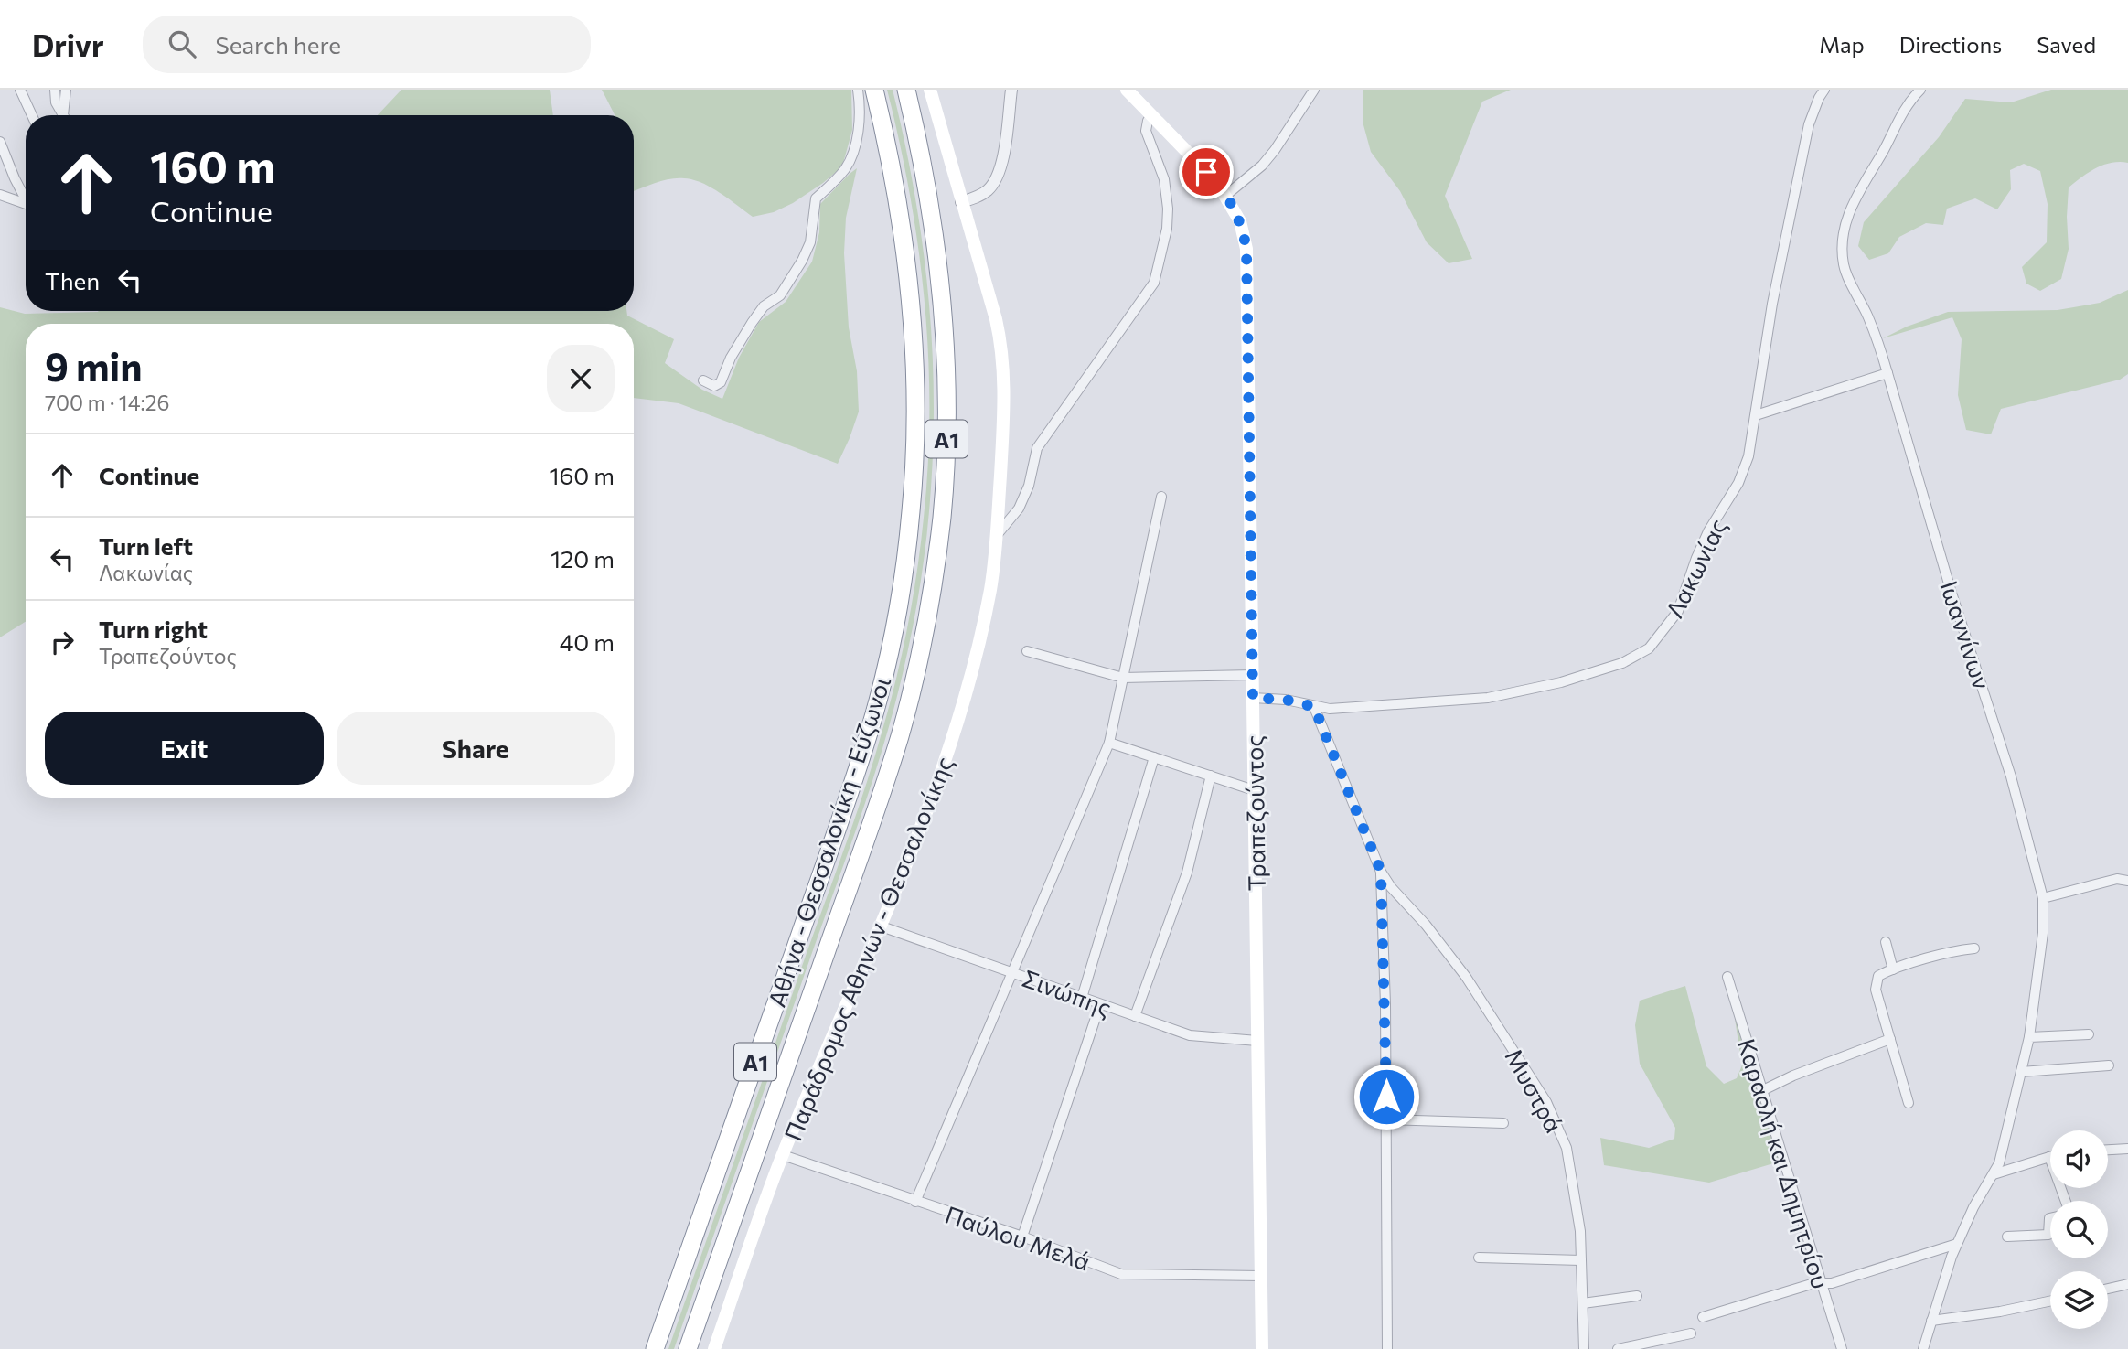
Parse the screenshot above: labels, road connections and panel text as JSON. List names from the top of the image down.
{
  "streets": {
    "highway": ["Α1", "Αθήνα - Θεσσαλονίκη - Εύζωνοι"],
    "main road": ["Τραπεζούντος", "Παράδρομος Αθηνών - Θεσσαλονίκης"],
    "street": [
      "Λακωνίας",
      "Ιωαννίνων",
      "Σινώπης",
      "Μυστρά",
      "Καραολή και Δημητρίου",
      "Παύλου Μελά"
    ]
  },
  "crossings": [
    ["Λακωνίας", "Τραπεζούντος"],
    ["Τραπεζούντος", "Σινώπης"],
    ["Τραπεζούντος", "Παύλου Μελά"],
    ["Παράδρομος Αθηνών - Θεσσαλονίκης", "Σινώπης"],
    ["Παράδρομος Αθηνών - Θεσσαλονίκης", "Παύλου Μελά"]
  ],
  "page": {
    "header": "Drivr",
    "search": "Search here",
    "nav": ["Map", "Directions", "Saved"],
    "turn": ["160 m", "Continue"],
    "then": "Then",
    "heading": ["9 min", "700 m · 14:26"],
    "list": [
      {
        "name": "Continue",
        "value": "160 m"
      },
      {
        "name": "Turn left",
        "note": "Λακωνίας",
        "value": "120 m"
      },
      {
        "name": "Turn right",
        "note": "Τραπεζούντος",
        "value": "40 m"
      }
    ],
    "buttons": ["Exit", "Share"]
  }
}
